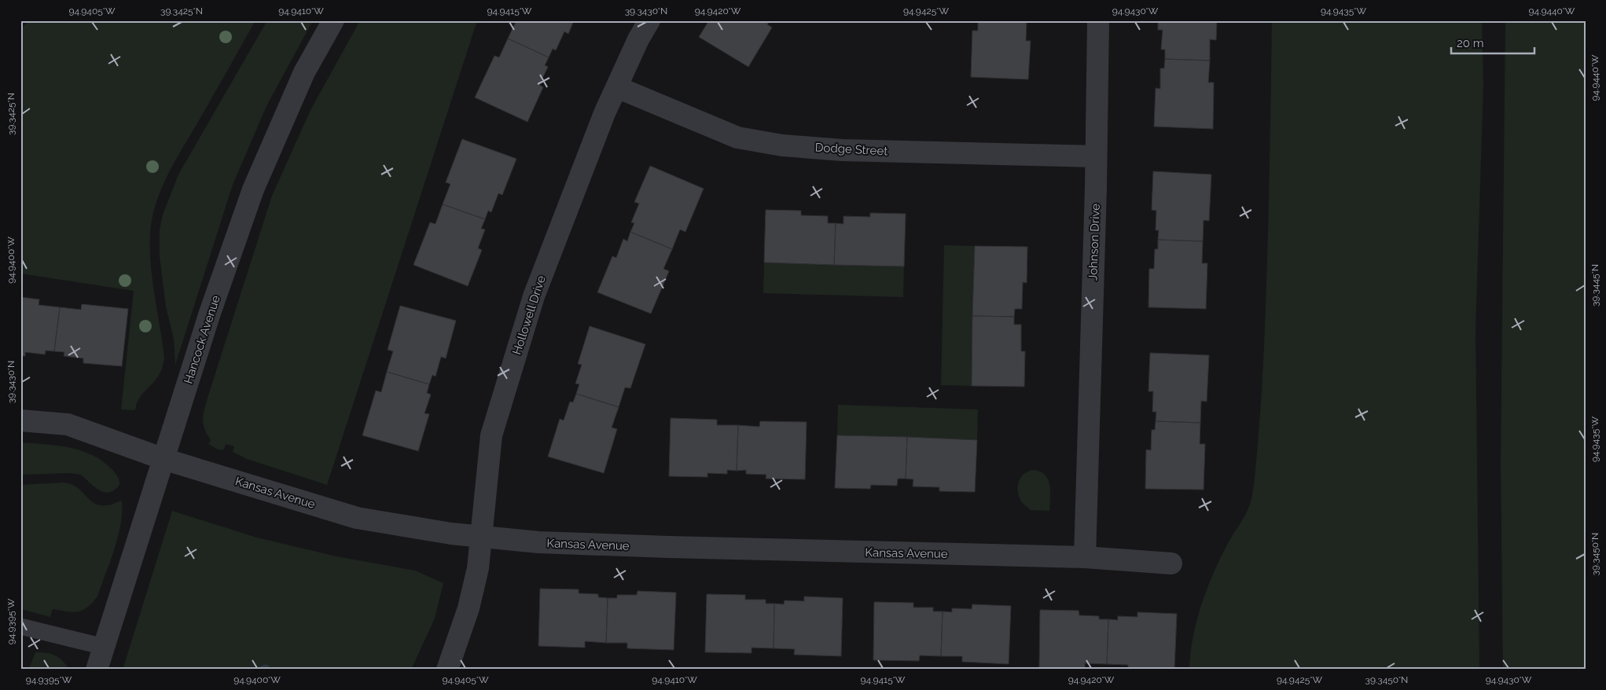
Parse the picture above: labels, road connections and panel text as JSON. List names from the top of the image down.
{
  "streets": {
    "street": [
      "Dodge Street",
      "Johnson Drive",
      "Hollowell Drive",
      "Hancock Avenue",
      "Kansas Avenue"
    ]
  },
  "crossings": [
    ["Dodge Street", "Johnson Drive"],
    ["Dodge Street", "Hollowell Drive"],
    ["Johnson Drive", "Kansas Avenue"],
    ["Hollowell Drive", "Kansas Avenue"],
    ["Hancock Avenue", "Kansas Avenue"]
  ],
  "scale_bar": "20 m",
  "coordinates": [
    "94.9405°W",
    "39.3425°N",
    "94.9410°W",
    "94.9415°W",
    "39.3430°N",
    "94.9420°W",
    "94.9425°W",
    "94.9430°W",
    "94.9435°W",
    "94.9440°W",
    "94.9400°W",
    "39.3445°N",
    "39.3450°N",
    "94.9395°W"
  ]
}
